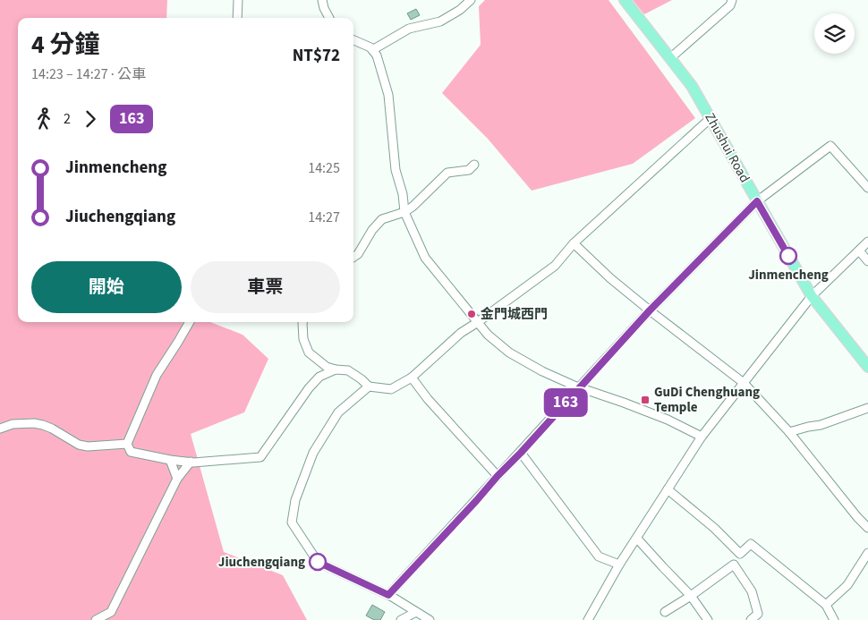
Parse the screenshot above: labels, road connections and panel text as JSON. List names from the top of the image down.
{
  "streets": {
    "main road": ["Zhushui Road"]
  },
  "places": {
    "other": ["Jinmencheng", "金門城西門", "Jiuchengqiang"],
    "transit": ["GuDi Chenghuang Temple"]
  },
  "lines": ["bus line 163"],
  "page": {
    "on_map": "163",
    "heading": ["4 分鐘", "14:23 – 14:27 · 公車", "NT$72"],
    "legs": ["2", "163"],
    "list": [
      {
        "name": "Jinmencheng",
        "value": "14:25"
      },
      {
        "name": "Jiuchengqiang",
        "value": "14:27"
      }
    ],
    "buttons": ["開始", "車票"]
  }
}
